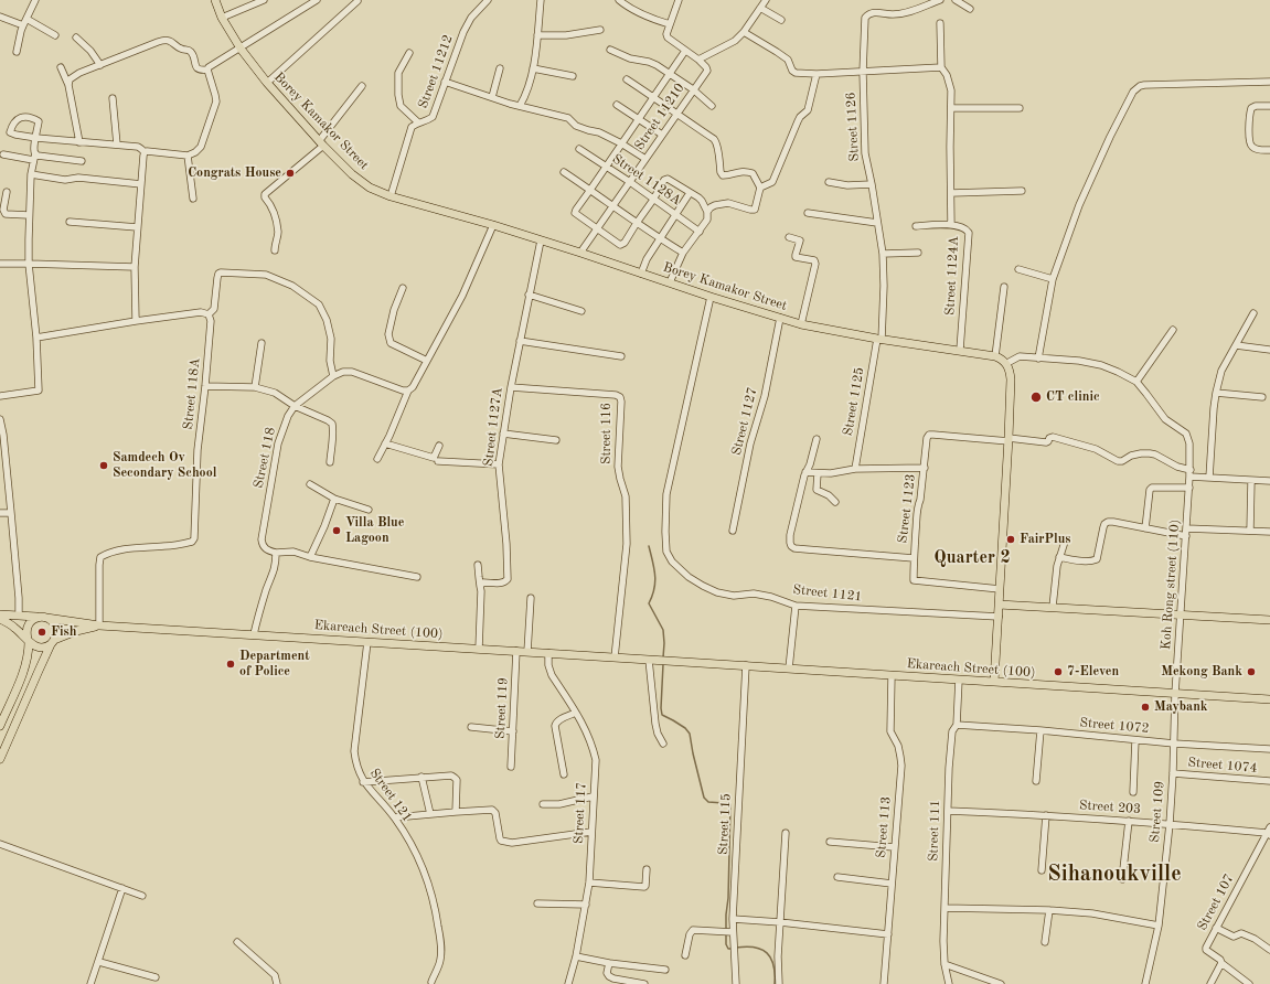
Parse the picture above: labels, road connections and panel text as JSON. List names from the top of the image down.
{
  "streets": {
    "main road": ["Borey Kamakor Street", "Ekareach Street (100)"],
    "street": [
      "Street 11212",
      "Street 11210",
      "Street 1126",
      "Street 1128A",
      "Street 1124A",
      "Street 118A",
      "Street 1125",
      "Street 1127",
      "Street 1127A",
      "Street 116",
      "Street 118",
      "Street 1123",
      "Koh Rong street (110)",
      "Street 1121",
      "Street 119",
      "Street 1072",
      "Street 1074",
      "Street 121",
      "Street 203",
      "Street 109",
      "Street 117",
      "Street 115",
      "Street 113",
      "Street 111",
      "Street 107"
    ]
  },
  "crossings": [
    ["Street 11212", "Borey Kamakor Street"],
    ["Street 11210", "Borey Kamakor Street"],
    ["Street 11210", "Street 1128A"],
    ["Borey Kamakor Street", "Street 1126"],
    ["Borey Kamakor Street", "Street 1124A"],
    ["Borey Kamakor Street", "Street 1125"],
    ["Borey Kamakor Street", "Street 1127"],
    ["Borey Kamakor Street", "Street 1127A"],
    ["Borey Kamakor Street", "Street 1121"],
    ["Street 1126", "Street 1125"],
    ["Street 118A", "Ekareach Street (100)"],
    ["Street 1127A", "Street 116"],
    ["Street 116", "Ekareach Street (100)"],
    ["Street 1123", "Koh Rong street (110)"],
    ["Koh Rong street (110)", "Ekareach Street (100)"],
    ["Koh Rong street (110)", "Street 109"],
    ["Ekareach Street (100)", "Street 119"],
    ["Ekareach Street (100)", "Street 121"],
    ["Ekareach Street (100)", "Street 109"],
    ["Ekareach Street (100)", "Street 117"],
    ["Ekareach Street (100)", "Street 115"],
    ["Ekareach Street (100)", "Street 113"],
    ["Ekareach Street (100)", "Street 111"],
    ["Street 1072", "Street 109"],
    ["Street 1072", "Street 111"],
    ["Street 1074", "Street 109"],
    ["Street 203", "Street 109"],
    ["Street 203", "Street 111"],
    ["Street 203", "Street 107"]
  ],
  "districts": ["Quarter 2", "Sihanoukville"],
  "places": [
    "Congrats House",
    "CT clinic",
    "Samdech Ov Secondary School",
    "Villa Blue Lagoon",
    "FairPlus",
    "Fish",
    "Department of Police",
    "7-Eleven",
    "Mekong Bank",
    "Maybank"
  ]
}
